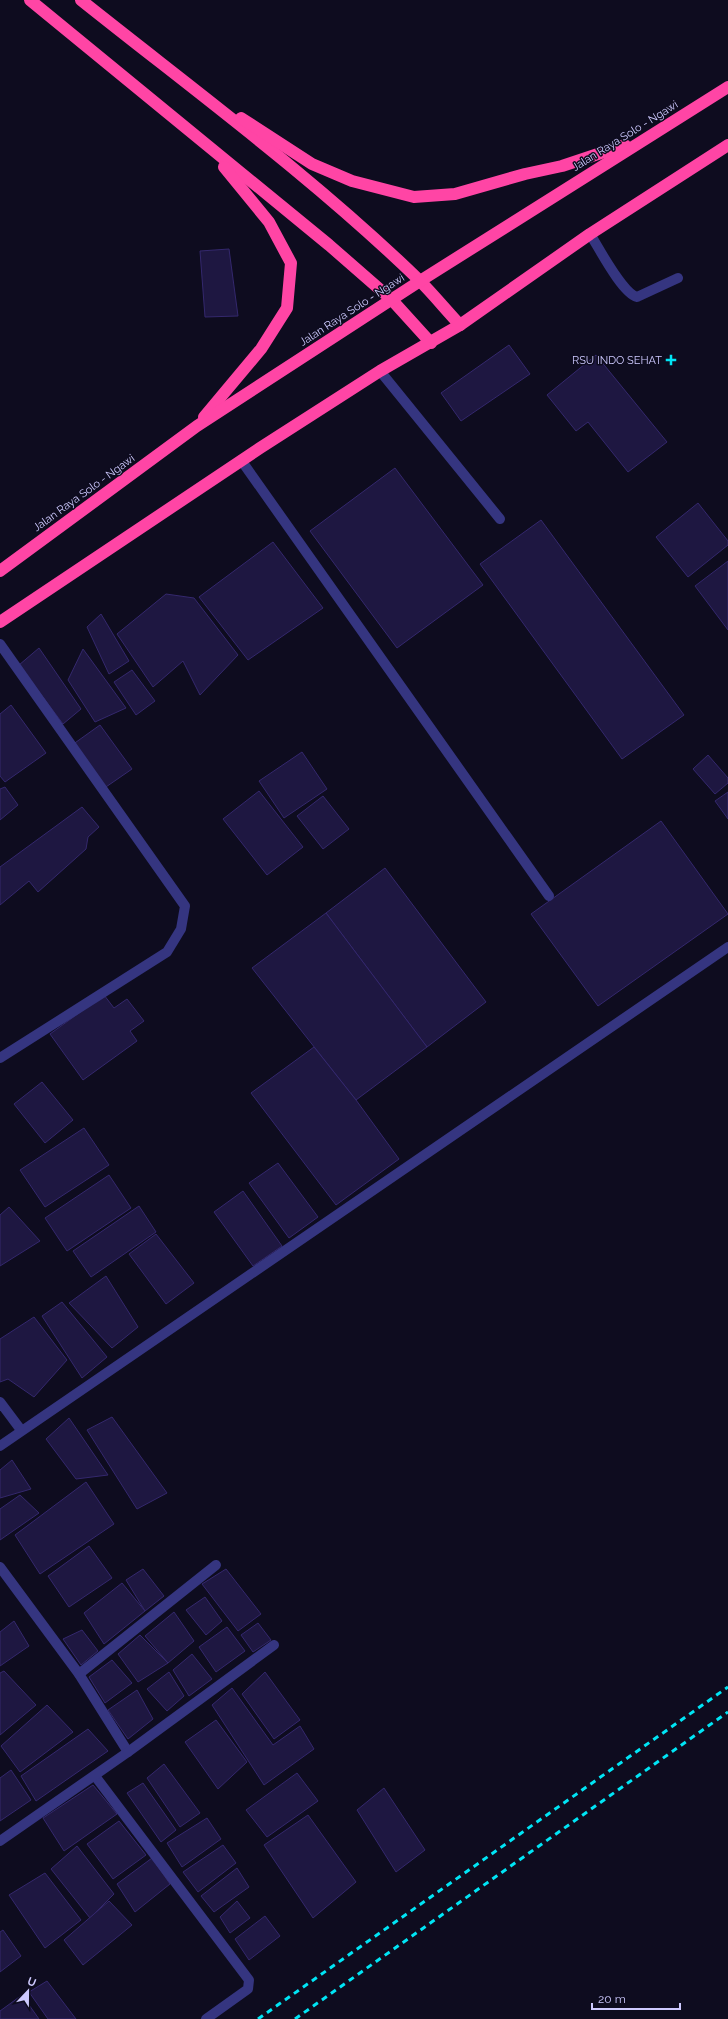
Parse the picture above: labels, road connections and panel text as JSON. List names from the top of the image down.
{
  "streets": {
    "highway": ["Jalan Raya Solo - Ngawi"]
  },
  "places": {
    "health": ["RSU INDO SEHAT"]
  },
  "scale_bar": "20 m",
  "north": "top"
}
